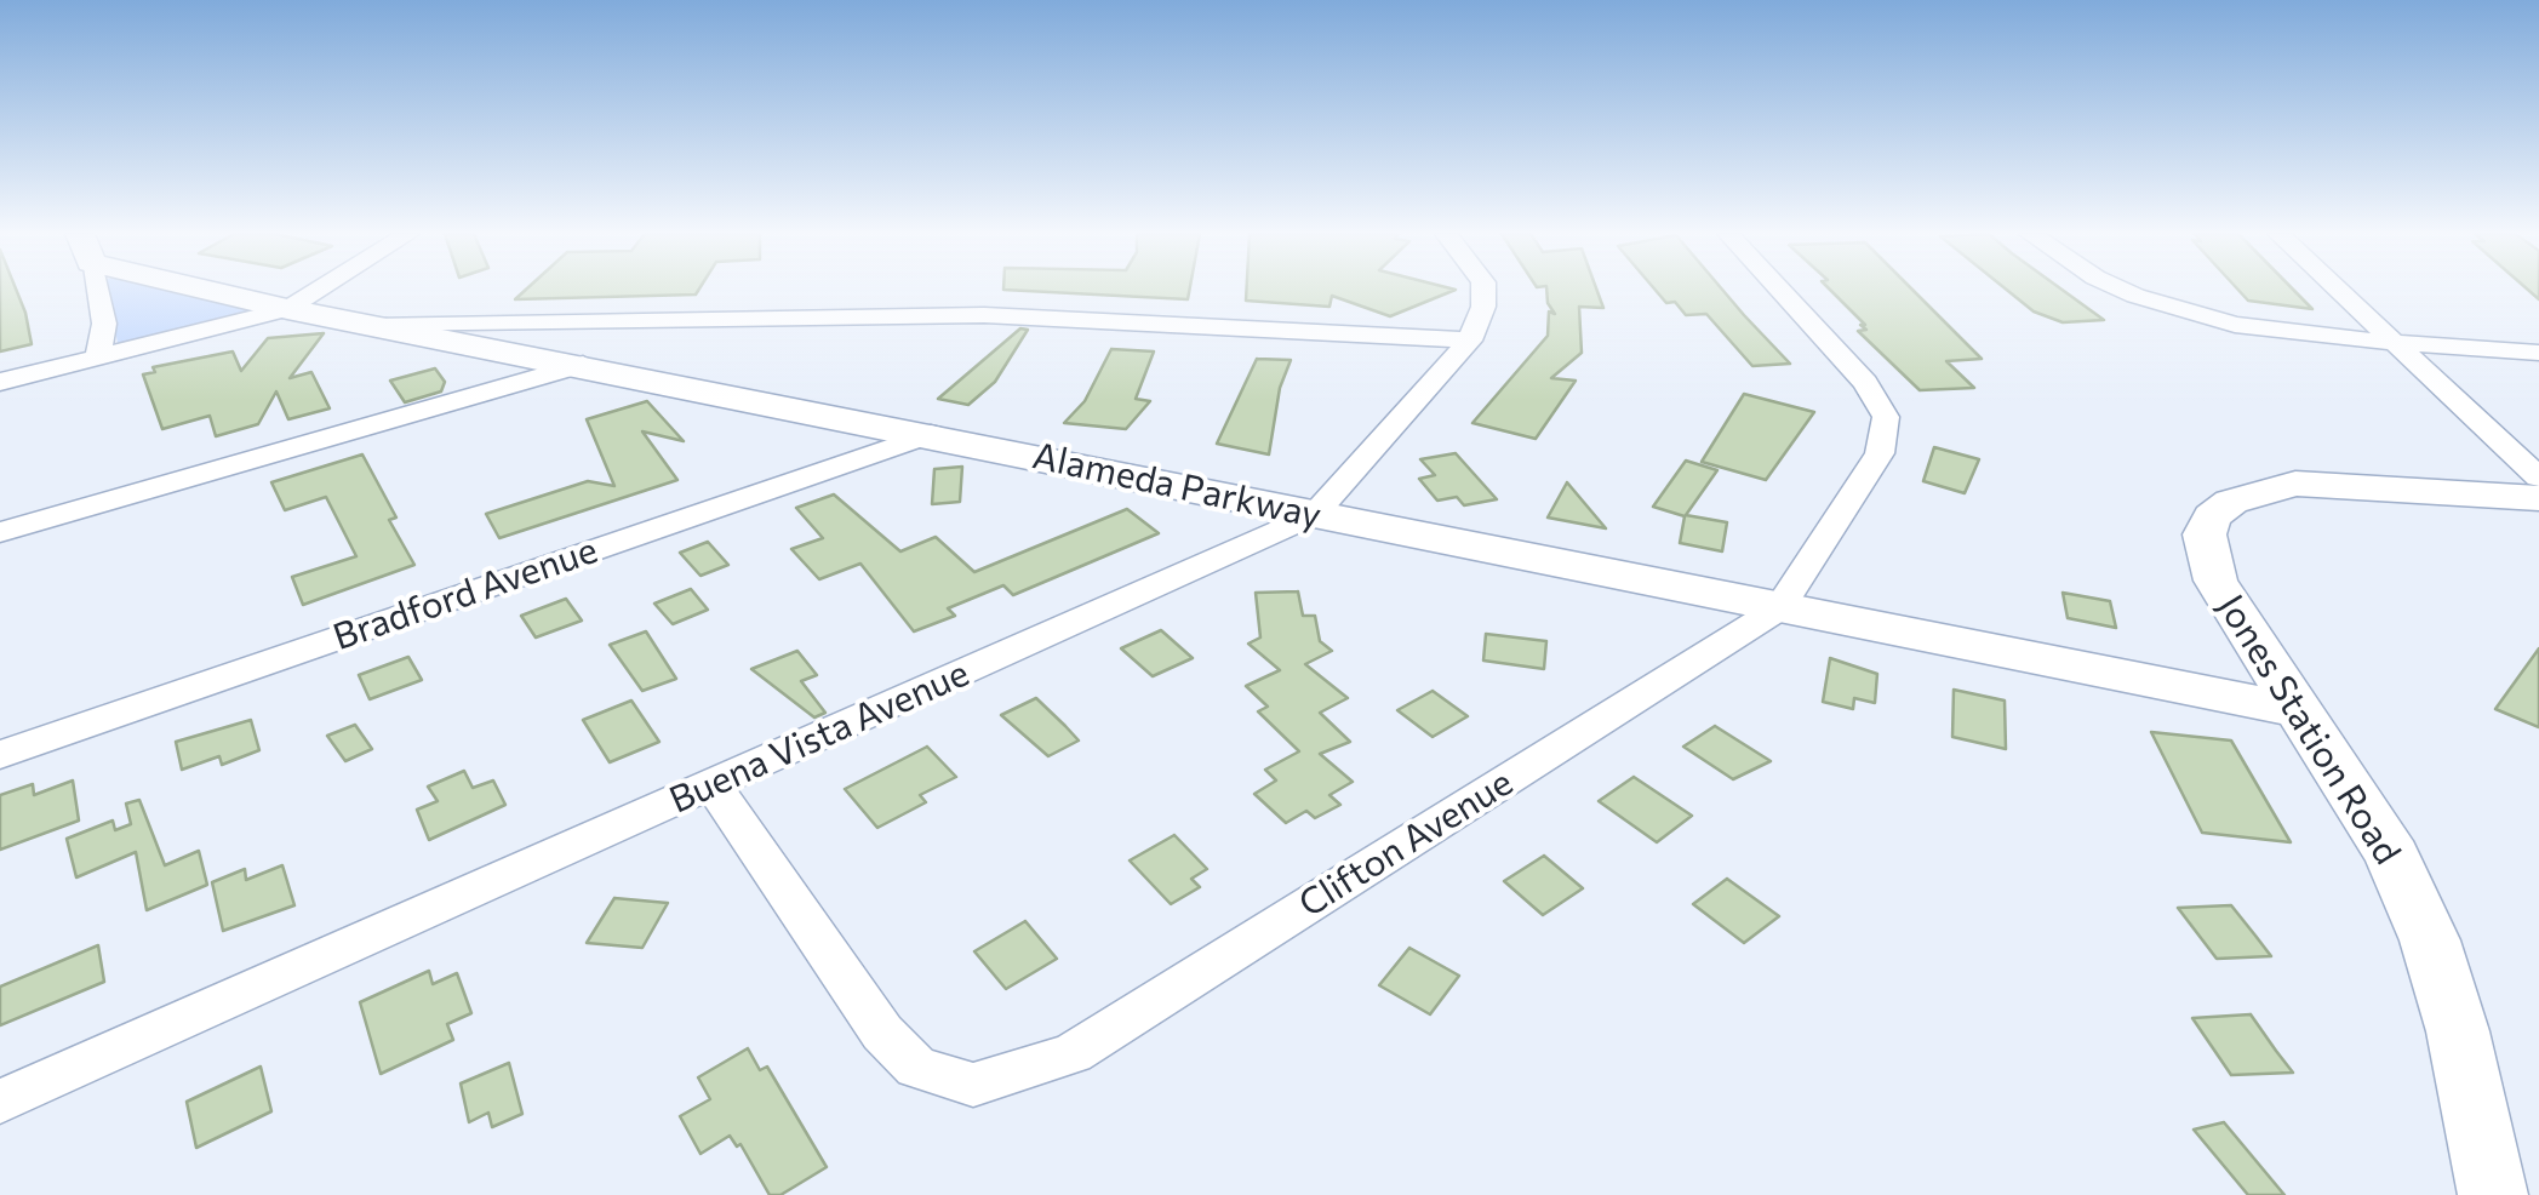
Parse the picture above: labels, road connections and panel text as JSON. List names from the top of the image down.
{
  "streets": {
    "street": [
      "Alameda Parkway",
      "Bradford Avenue",
      "Jones Station Road",
      "Buena Vista Avenue",
      "Clifton Avenue"
    ]
  },
  "crossings": [
    ["Alameda Parkway", "Bradford Avenue"],
    ["Alameda Parkway", "Jones Station Road"],
    ["Alameda Parkway", "Buena Vista Avenue"],
    ["Alameda Parkway", "Clifton Avenue"],
    ["Buena Vista Avenue", "Clifton Avenue"]
  ]
}
